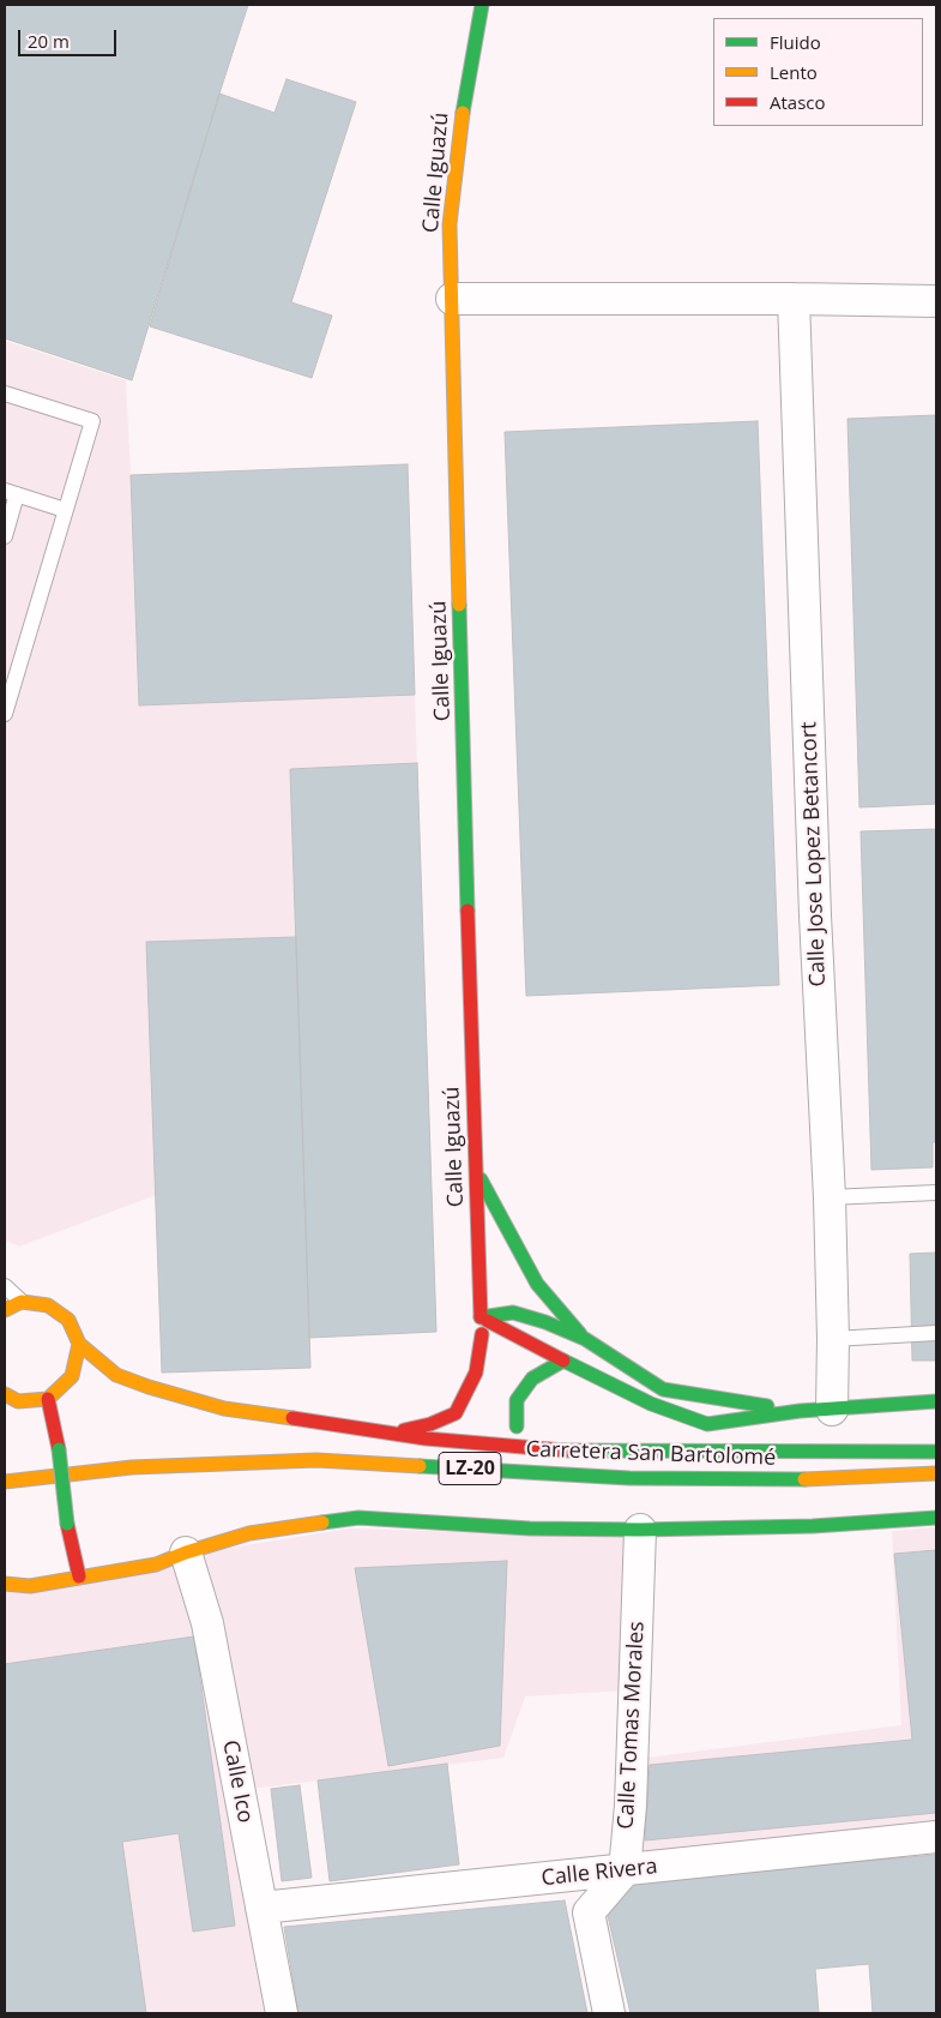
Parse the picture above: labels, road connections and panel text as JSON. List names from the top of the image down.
{
  "streets": {
    "street": [
      "Calle Iguazú",
      "Calle Jose Lopez Betancort",
      "Carretera San Bartolomé",
      "LZ-20",
      "Calle Tomas Morales",
      "Calle Ico",
      "Calle Rivera"
    ]
  },
  "crossings": [
    ["Calle Tomas Morales", "Calle Rivera"],
    ["Calle Ico", "Calle Rivera"]
  ],
  "legend": ["Fluido", "Lento", "Atasco"],
  "scale_bar": "20 m"
}
